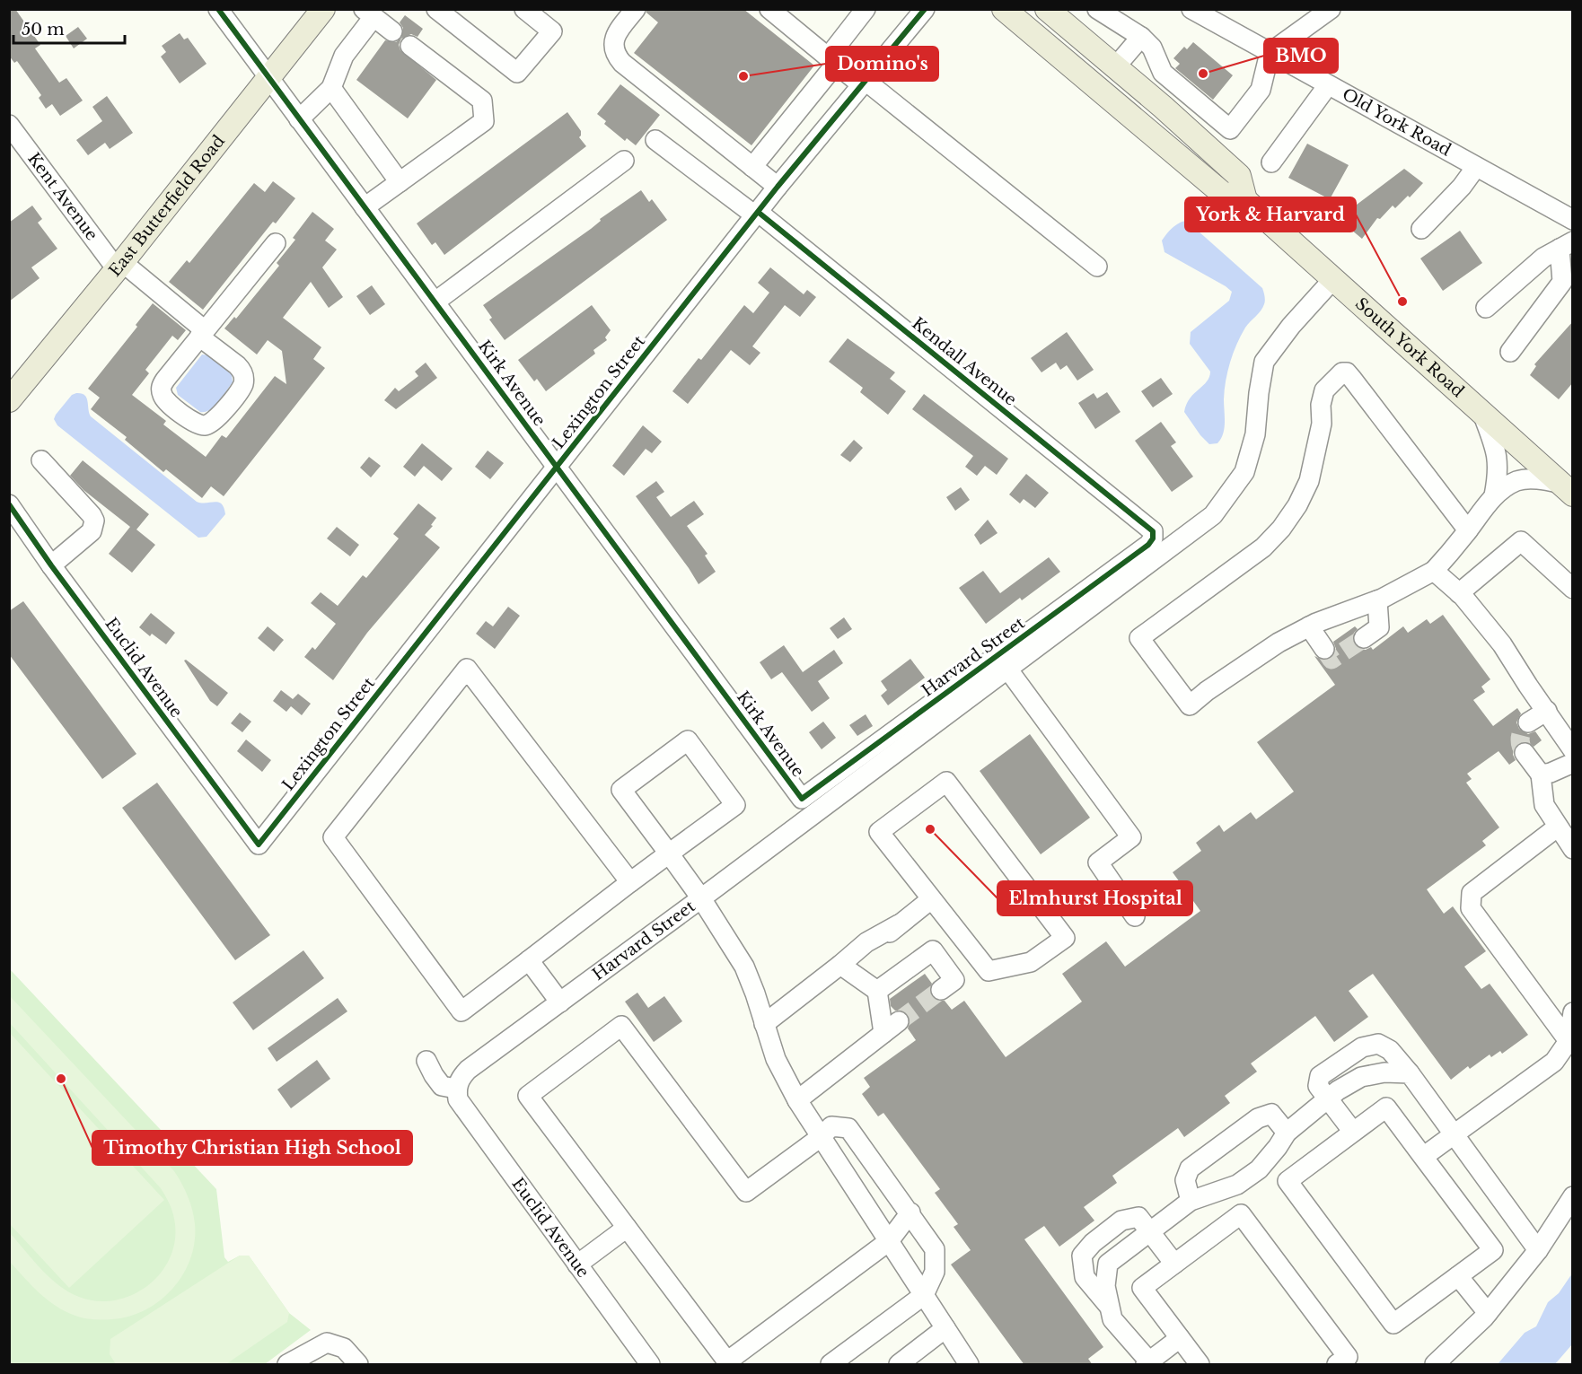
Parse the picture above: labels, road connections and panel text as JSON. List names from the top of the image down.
{
  "streets": {
    "main road": ["East Butterfield Road", "South York Road"],
    "street": [
      "Old York Road",
      "Kent Avenue",
      "Kendall Avenue",
      "Kirk Avenue",
      "Lexington Street",
      "Harvard Street",
      "Euclid Avenue"
    ]
  },
  "crossings": [
    ["Kent Avenue", "East Butterfield Road"],
    ["East Butterfield Road", "Kirk Avenue"],
    ["South York Road", "Harvard Street"],
    ["Kendall Avenue", "Lexington Street"],
    ["Kendall Avenue", "Harvard Street"],
    ["Kirk Avenue", "Lexington Street"],
    ["Kirk Avenue", "Harvard Street"],
    ["Lexington Street", "Euclid Avenue"],
    ["Harvard Street", "Euclid Avenue"]
  ],
  "places": [
    "BMO",
    "Domino's",
    "York & Harvard",
    "Elmhurst Hospital",
    "Timothy Christian High School"
  ],
  "scale_bar": "50 m"
}
